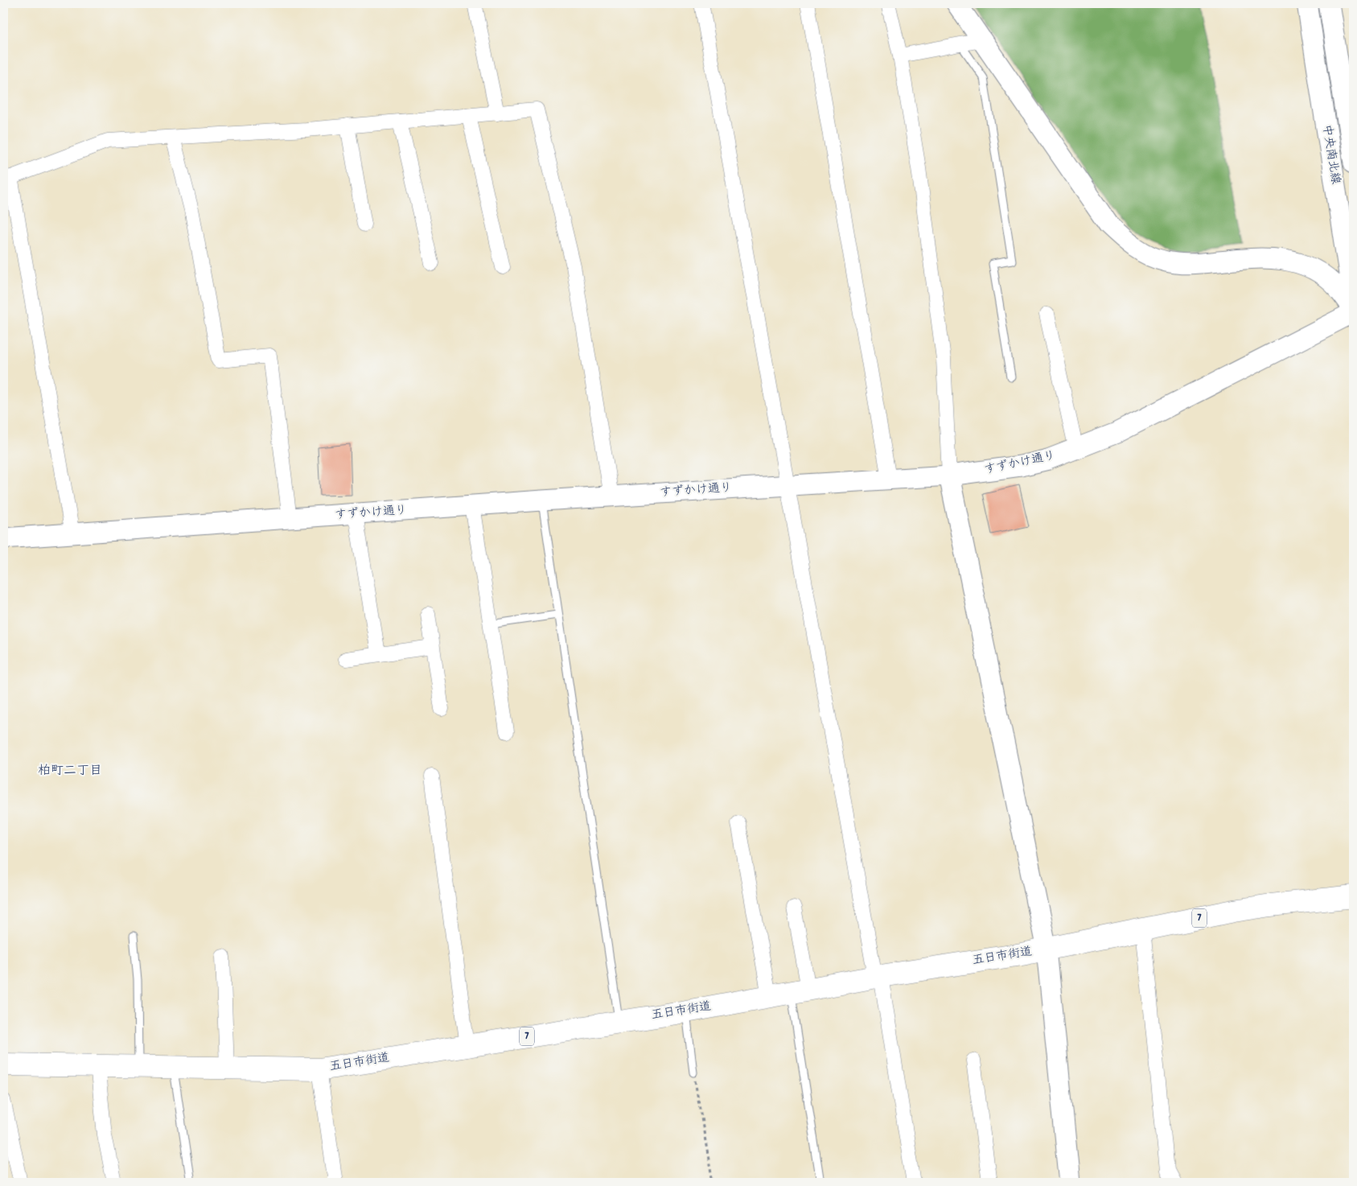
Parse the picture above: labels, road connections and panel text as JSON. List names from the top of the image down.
{
  "streets": {
    "main road": ["7", "五日市街道"],
    "street": ["中央南北線", "すずかけ通り"]
  },
  "districts": ["柏町二丁目"]
}
